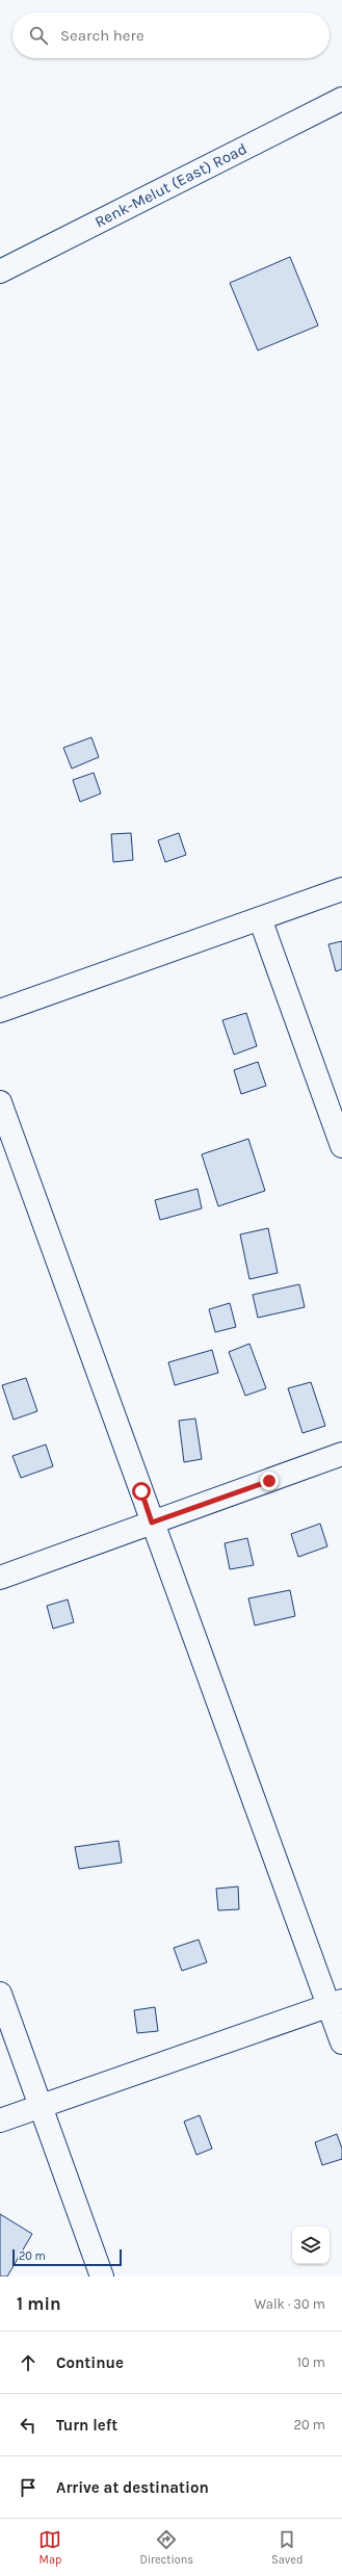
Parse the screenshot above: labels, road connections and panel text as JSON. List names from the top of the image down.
{
  "streets": {
    "street": ["Renk-Melut (East) Road"]
  },
  "scale_bar": "20 m",
  "page": {
    "search": "Search here",
    "scale": "20 m",
    "heading": ["1 min", "Walk · 30 m"],
    "list": [
      ["Continue", "10 m"],
      ["Turn left", "20 m"],
      "Arrive at destination"
    ],
    "nav": ["Map", "Directions", "Saved"]
  }
}
